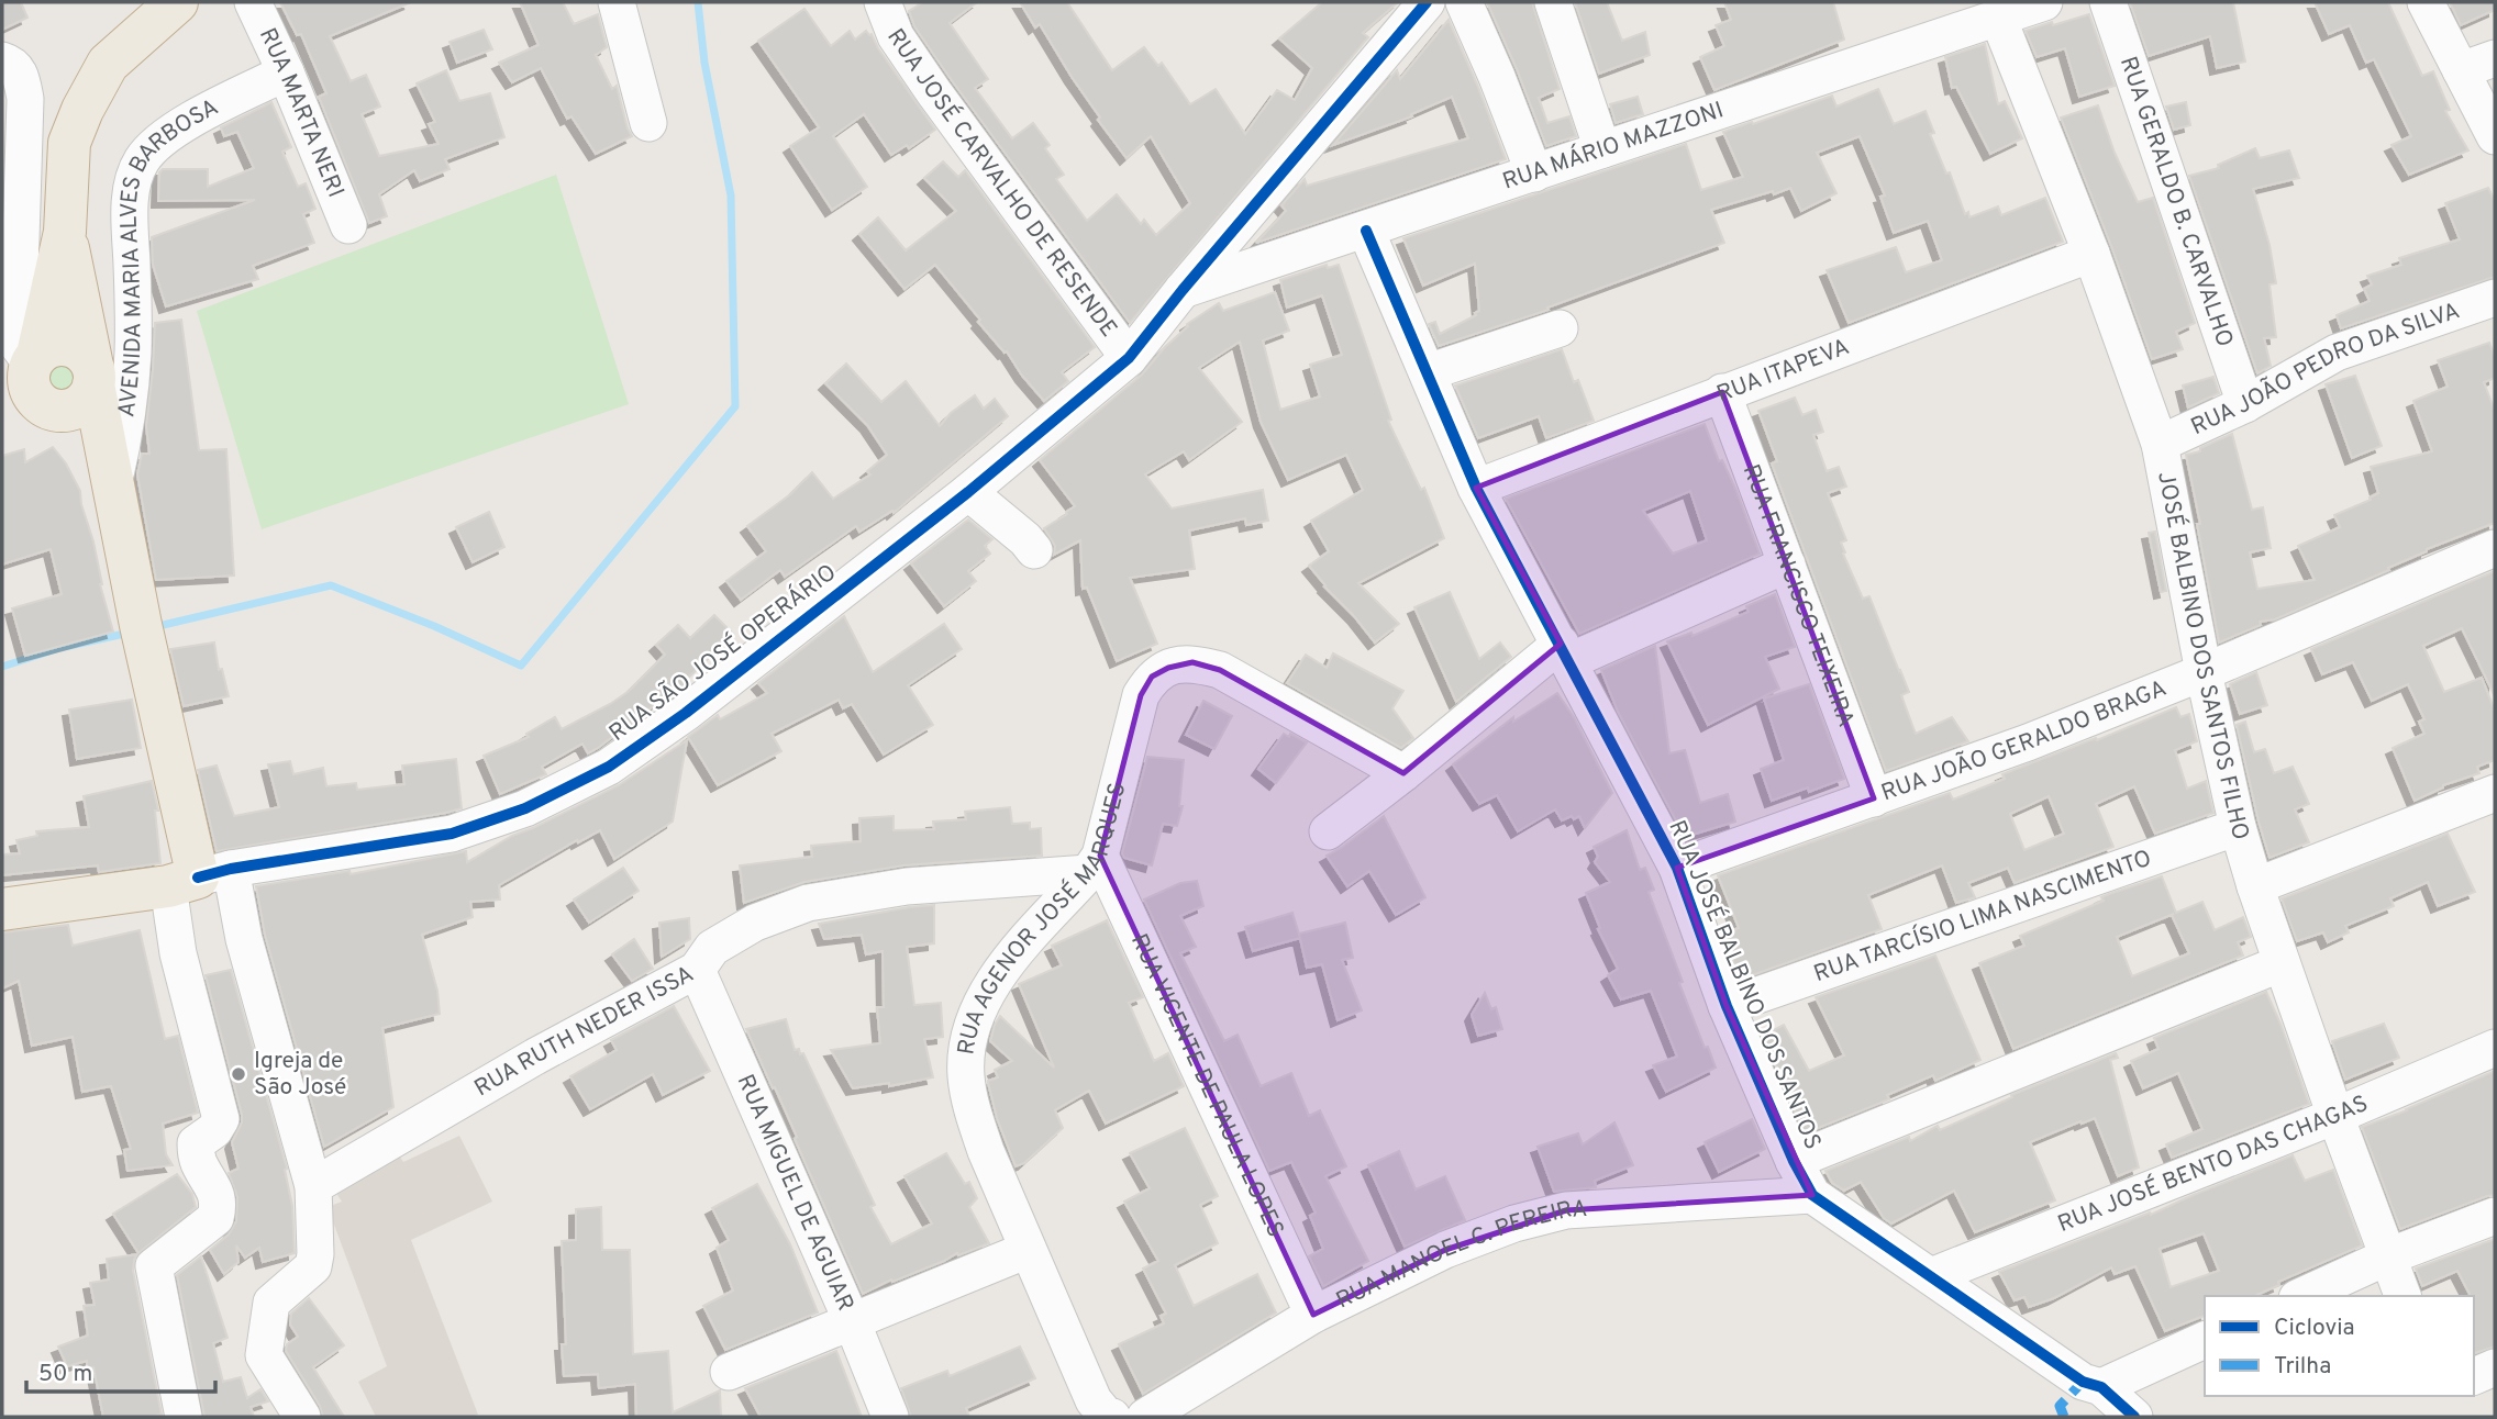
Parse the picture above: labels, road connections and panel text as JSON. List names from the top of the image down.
{
  "streets": {
    "highway": ["AVENIDA MARIA ALVES BARBOSA", "RUA SÃO JOSÉ OPERÁRIO"],
    "street": [
      "RUA MARTA NERI",
      "RUA MÁRIO MAZZONI",
      "RUA JOSÉ CARVALHO DE RESENDE",
      "RUA GERALDO B. CARVALHO",
      "RUA ITAPEVA",
      "RUA JOÃO PEDRO DA SILVA",
      "RUA FRANCISCO TEIXEIRA",
      "JOSÉ BALBINO DOS SANTOS FILHO",
      "RUA JOÃO GERALDO BRAGA",
      "RUA TARCÍSIO LIMA NASCIMENTO",
      "RUA AGENOR JOSÉ MARQUES",
      "RUA JOSÉ BALBINO DOS SANTOS",
      "RUA RUTH NEDER ISSA",
      "RUA VICENTE DE PAULA LOPES",
      "RUA JOSÉ BENTO DAS CHAGAS",
      "RUA MIGUEL DE AGUIAR",
      "RUA MANOEL C. PEREIRA"
    ]
  },
  "crossings": [
    ["RUA MARTA NERI", "AVENIDA MARIA ALVES BARBOSA"],
    ["RUA MÁRIO MAZZONI", "RUA SÃO JOSÉ OPERÁRIO"],
    ["RUA MÁRIO MAZZONI", "JOSÉ BALBINO DOS SANTOS FILHO"],
    ["RUA MÁRIO MAZZONI", "RUA JOSÉ BALBINO DOS SANTOS"],
    ["RUA JOSÉ CARVALHO DE RESENDE", "RUA SÃO JOSÉ OPERÁRIO"],
    ["RUA GERALDO B. CARVALHO", "RUA JOÃO PEDRO DA SILVA"],
    ["AVENIDA MARIA ALVES BARBOSA", "RUA SÃO JOSÉ OPERÁRIO"],
    ["RUA ITAPEVA", "RUA FRANCISCO TEIXEIRA"],
    ["RUA ITAPEVA", "JOSÉ BALBINO DOS SANTOS FILHO"],
    ["RUA ITAPEVA", "RUA JOSÉ BALBINO DOS SANTOS"],
    ["RUA JOÃO PEDRO DA SILVA", "JOSÉ BALBINO DOS SANTOS FILHO"],
    ["RUA FRANCISCO TEIXEIRA", "RUA JOÃO GERALDO BRAGA"],
    ["JOSÉ BALBINO DOS SANTOS FILHO", "RUA JOÃO GERALDO BRAGA"],
    ["JOSÉ BALBINO DOS SANTOS FILHO", "RUA TARCÍSIO LIMA NASCIMENTO"],
    ["JOSÉ BALBINO DOS SANTOS FILHO", "RUA JOSÉ BENTO DAS CHAGAS"],
    ["RUA JOÃO GERALDO BRAGA", "RUA JOSÉ BALBINO DOS SANTOS"],
    ["RUA TARCÍSIO LIMA NASCIMENTO", "RUA JOSÉ BALBINO DOS SANTOS"],
    ["RUA AGENOR JOSÉ MARQUES", "RUA RUTH NEDER ISSA"],
    ["RUA AGENOR JOSÉ MARQUES", "RUA VICENTE DE PAULA LOPES"],
    ["RUA JOSÉ BALBINO DOS SANTOS", "RUA JOSÉ BENTO DAS CHAGAS"],
    ["RUA JOSÉ BALBINO DOS SANTOS", "RUA MANOEL C. PEREIRA"],
    ["RUA RUTH NEDER ISSA", "RUA VICENTE DE PAULA LOPES"],
    ["RUA RUTH NEDER ISSA", "RUA MIGUEL DE AGUIAR"],
    ["RUA VICENTE DE PAULA LOPES", "RUA MANOEL C. PEREIRA"]
  ],
  "places": ["Igreja de São José"],
  "legend": ["Ciclovia", "Trilha"],
  "scale_bar": "50 m"
}
